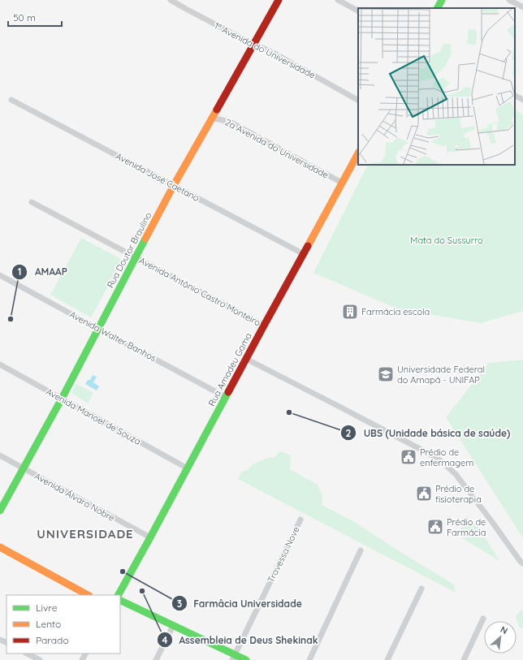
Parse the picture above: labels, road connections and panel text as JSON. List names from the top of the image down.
{
  "streets": {
    "street": [
      "1ª Avenida do Universidade",
      "2a Avenida do Universidade",
      "Avenida José Caetano",
      "Rua Doutor Braulino",
      "Avenida Antônio Castro Monteiro",
      "Avenida Walter Banhos",
      "Rua Amadeu Gama",
      "Avenida Manoel de Souza",
      "Avenida Álvaro Nobre",
      "Travessa Nove"
    ]
  },
  "crossings": [
    ["1ª Avenida do Universidade", "Rua Doutor Braulino"],
    ["2a Avenida do Universidade", "Rua Doutor Braulino"],
    ["2a Avenida do Universidade", "Rua Amadeu Gama"],
    ["Avenida José Caetano", "Rua Doutor Braulino"],
    ["Avenida José Caetano", "Rua Amadeu Gama"],
    ["Rua Doutor Braulino", "Avenida Antônio Castro Monteiro"],
    ["Rua Doutor Braulino", "Avenida Walter Banhos"],
    ["Rua Doutor Braulino", "Avenida Manoel de Souza"],
    ["Rua Doutor Braulino", "Avenida Álvaro Nobre"],
    ["Avenida Antônio Castro Monteiro", "Rua Amadeu Gama"],
    ["Avenida Walter Banhos", "Rua Amadeu Gama"],
    ["Rua Amadeu Gama", "Avenida Manoel de Souza"],
    ["Rua Amadeu Gama", "Avenida Álvaro Nobre"]
  ],
  "districts": ["UNIVERSIDADE"],
  "parks": ["Mata do Sussurro"],
  "places": {
    "building": ["Farmácia escola"],
    "other": [
      "AMAAP",
      "UBS (Unidade básica de saúde)",
      "Farmâcia Universidade",
      "Assembleia de Deus Shekinak"
    ],
    "school or university": ["Universidade Federal do Amapá - UNIFAP"],
    "public building": ["Prédio de enfermagem", "Prédio de fisioterapia", "Prédio de Farmácia"]
  },
  "legend": ["Livre", "Lento", "Parado"],
  "scale_bar": "50 m",
  "north": "top right"
}
